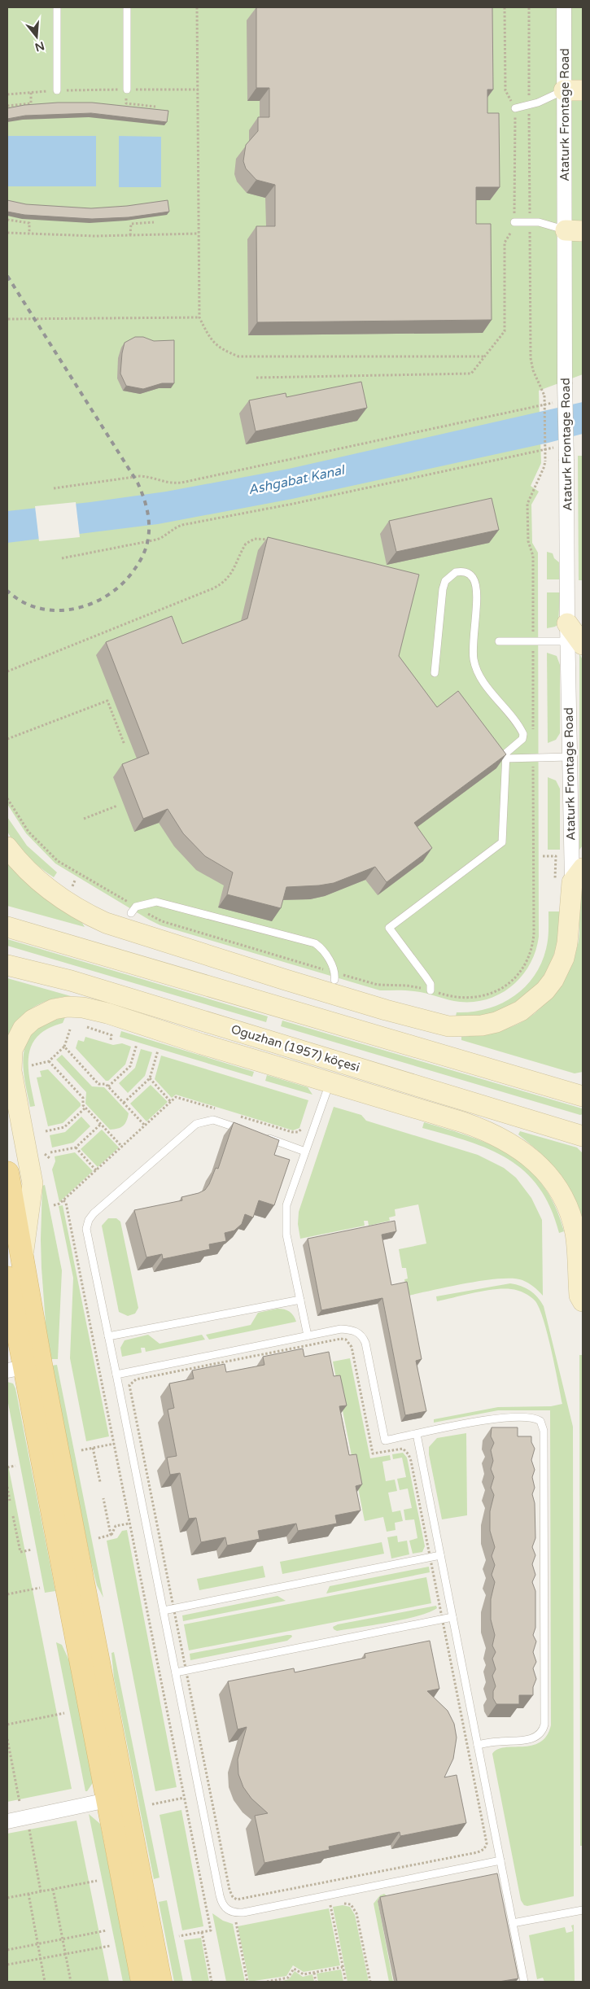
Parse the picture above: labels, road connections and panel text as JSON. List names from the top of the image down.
{
  "streets": {
    "main road": ["Oguzhan (1957) köçesi"],
    "street": ["Ataturk Frontage Road"]
  },
  "water": ["Ashgabat Kanal"],
  "north": "bottom"
}
